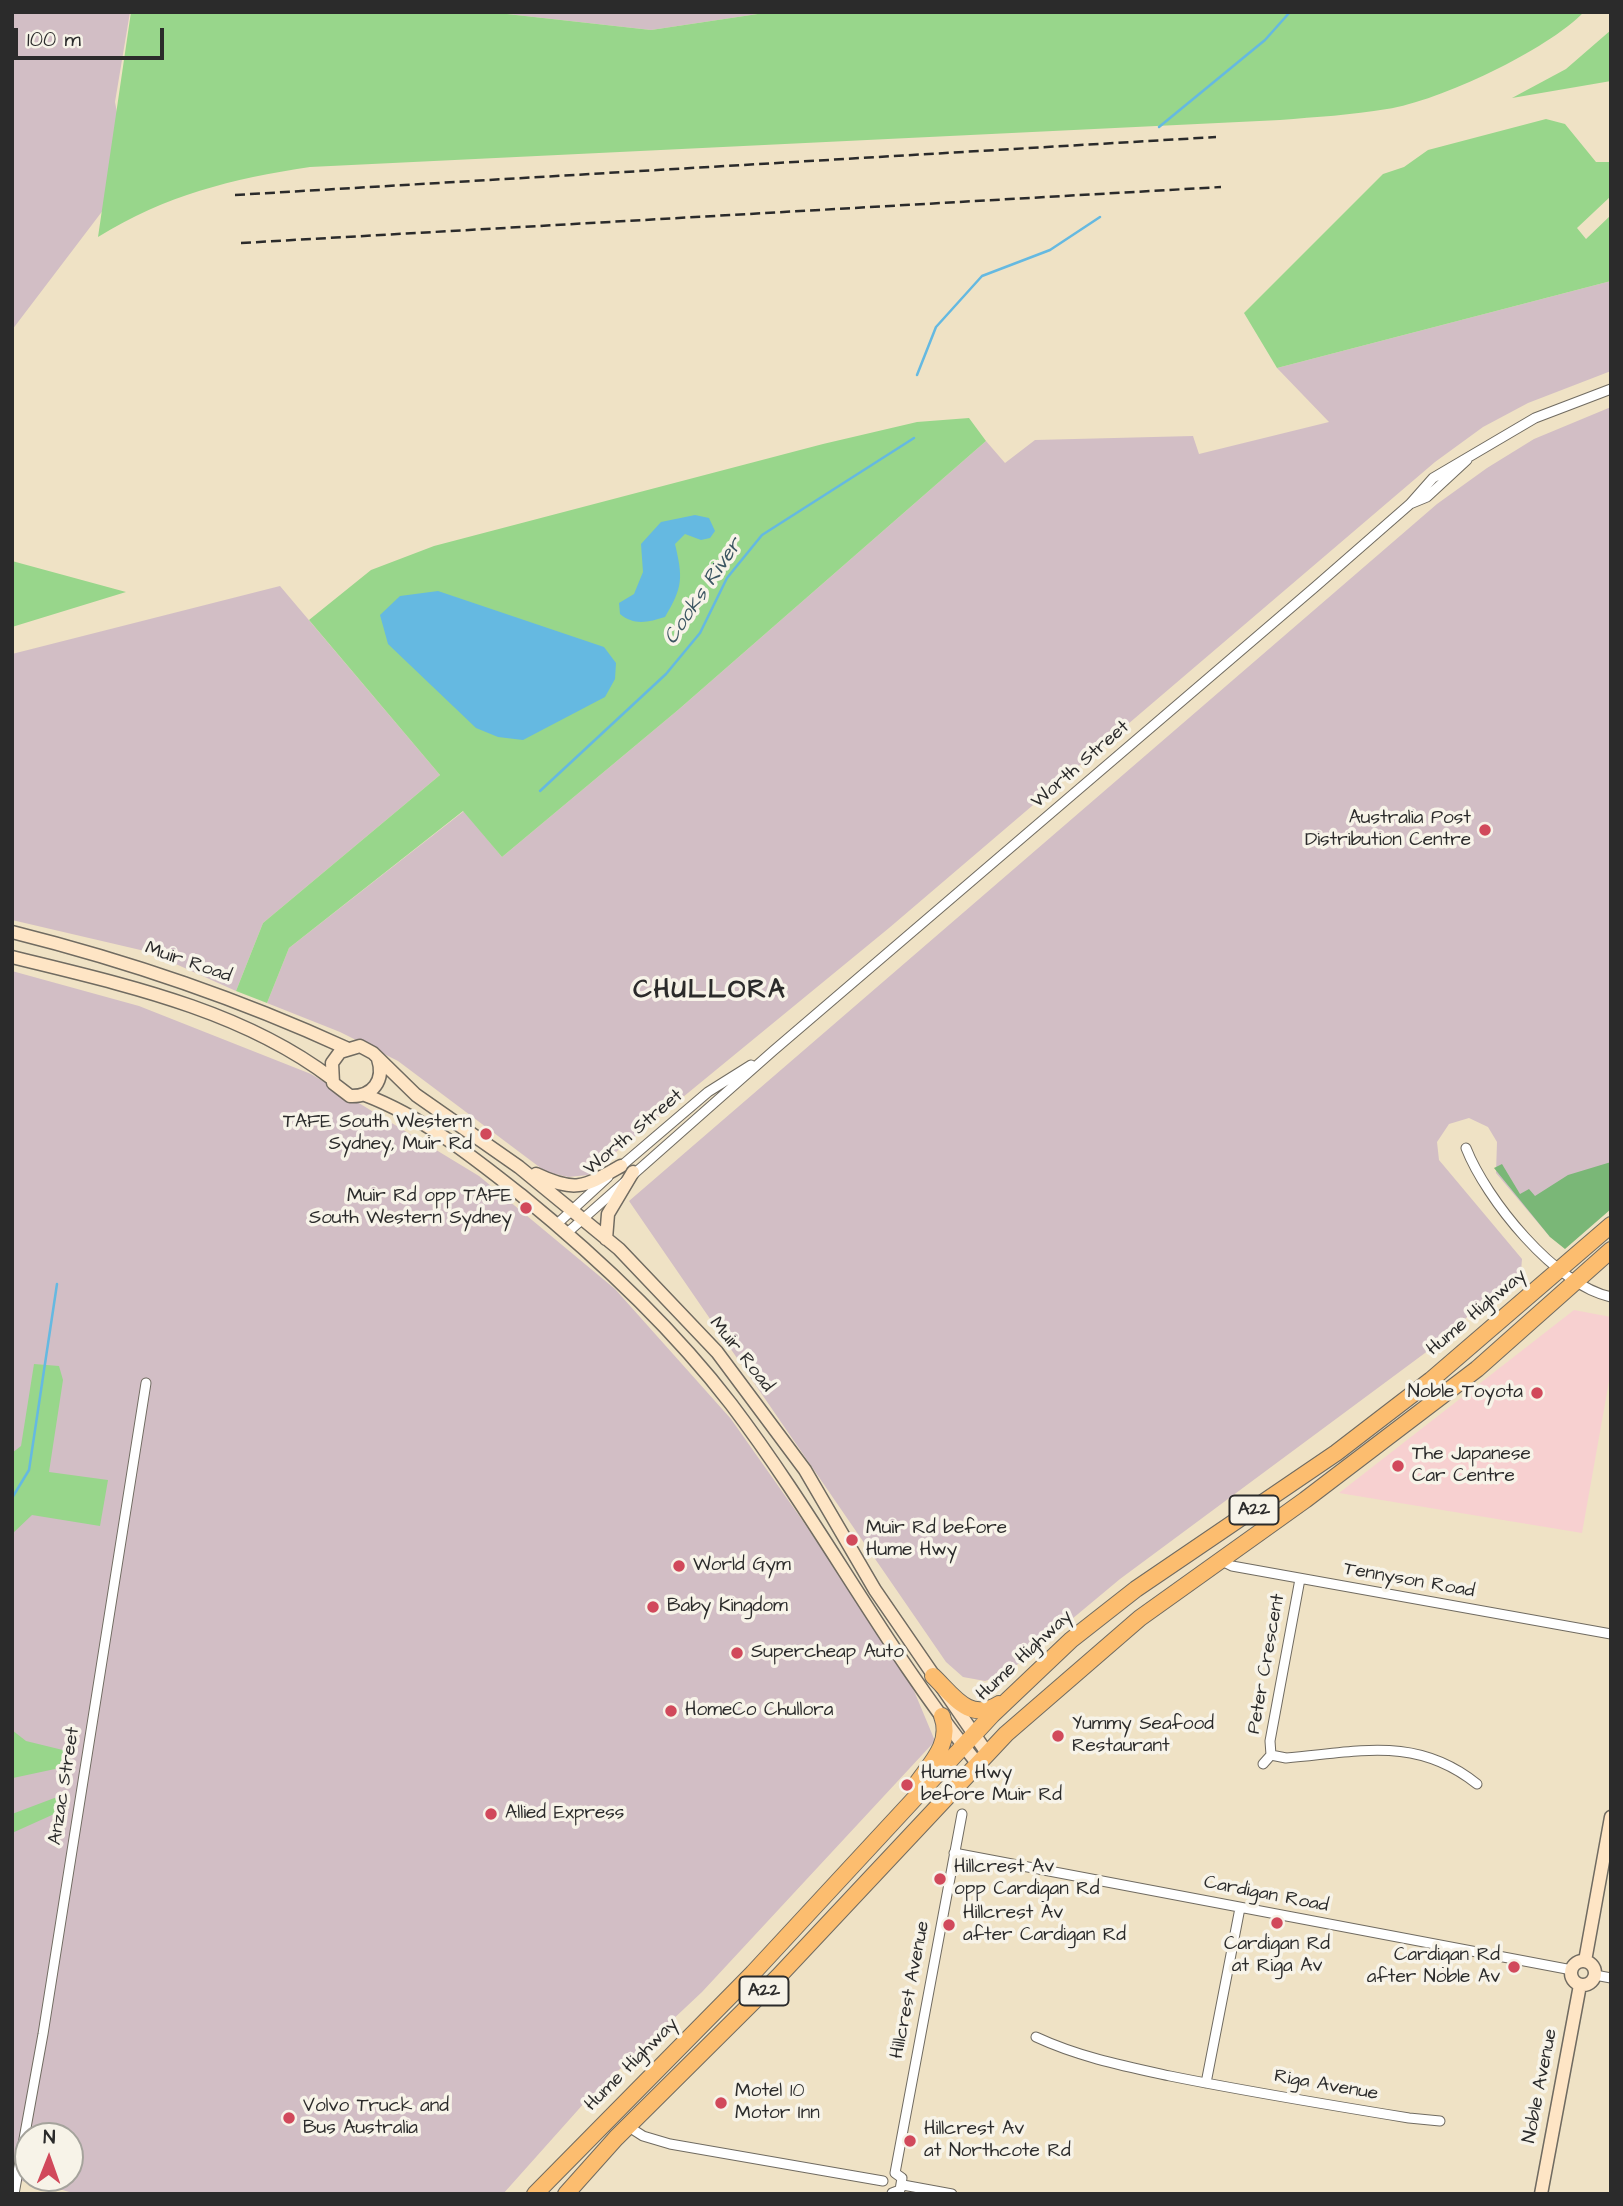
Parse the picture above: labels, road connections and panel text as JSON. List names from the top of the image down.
{
  "streets": {
    "highway": ["Hume Highway", "A22"],
    "street": [
      "Worth Street",
      "Muir Road",
      "Tennyson Road",
      "Peter Crescent",
      "Anzac Street",
      "Cardigan Road",
      "Hillcrest Avenue",
      "Riga Avenue",
      "Noble Avenue"
    ]
  },
  "crossings": [
    ["Worth Street", "Muir Road"],
    ["Muir Road", "Hume Highway"],
    ["Hume Highway", "Tennyson Road"],
    ["Tennyson Road", "Peter Crescent"],
    ["Cardigan Road", "Hillcrest Avenue"],
    ["Cardigan Road", "Noble Avenue"]
  ],
  "districts": ["CHULLORA"],
  "water": ["Cooks River"],
  "places": [
    "Australia Post Distribution Centre",
    "TAFE South Western Sydney, Muir Rd",
    "Muir Rd opp TAFE South Western Sydney",
    "Noble Toyota",
    "The Japanese Car Centre",
    "Muir Rd before Hume Hwy",
    "World Gym",
    "Baby Kingdom",
    "Supercheap Auto",
    "HomeCo Chullora",
    "Yummy Seafood Restaurant",
    "Hume Hwy before Muir Rd",
    "Allied Express",
    "Hillcrest Av opp Cardigan Rd",
    "Cardigan Rd at Riga Av",
    "Hillcrest Av after Cardigan Rd",
    "Cardigan Rd after Noble Av",
    "Motel 10 Motor Inn",
    "Volvo Truck and Bus Australia",
    "Hillcrest Av at Northcote Rd"
  ],
  "scale_bar": "100 m",
  "north": "top"
}
